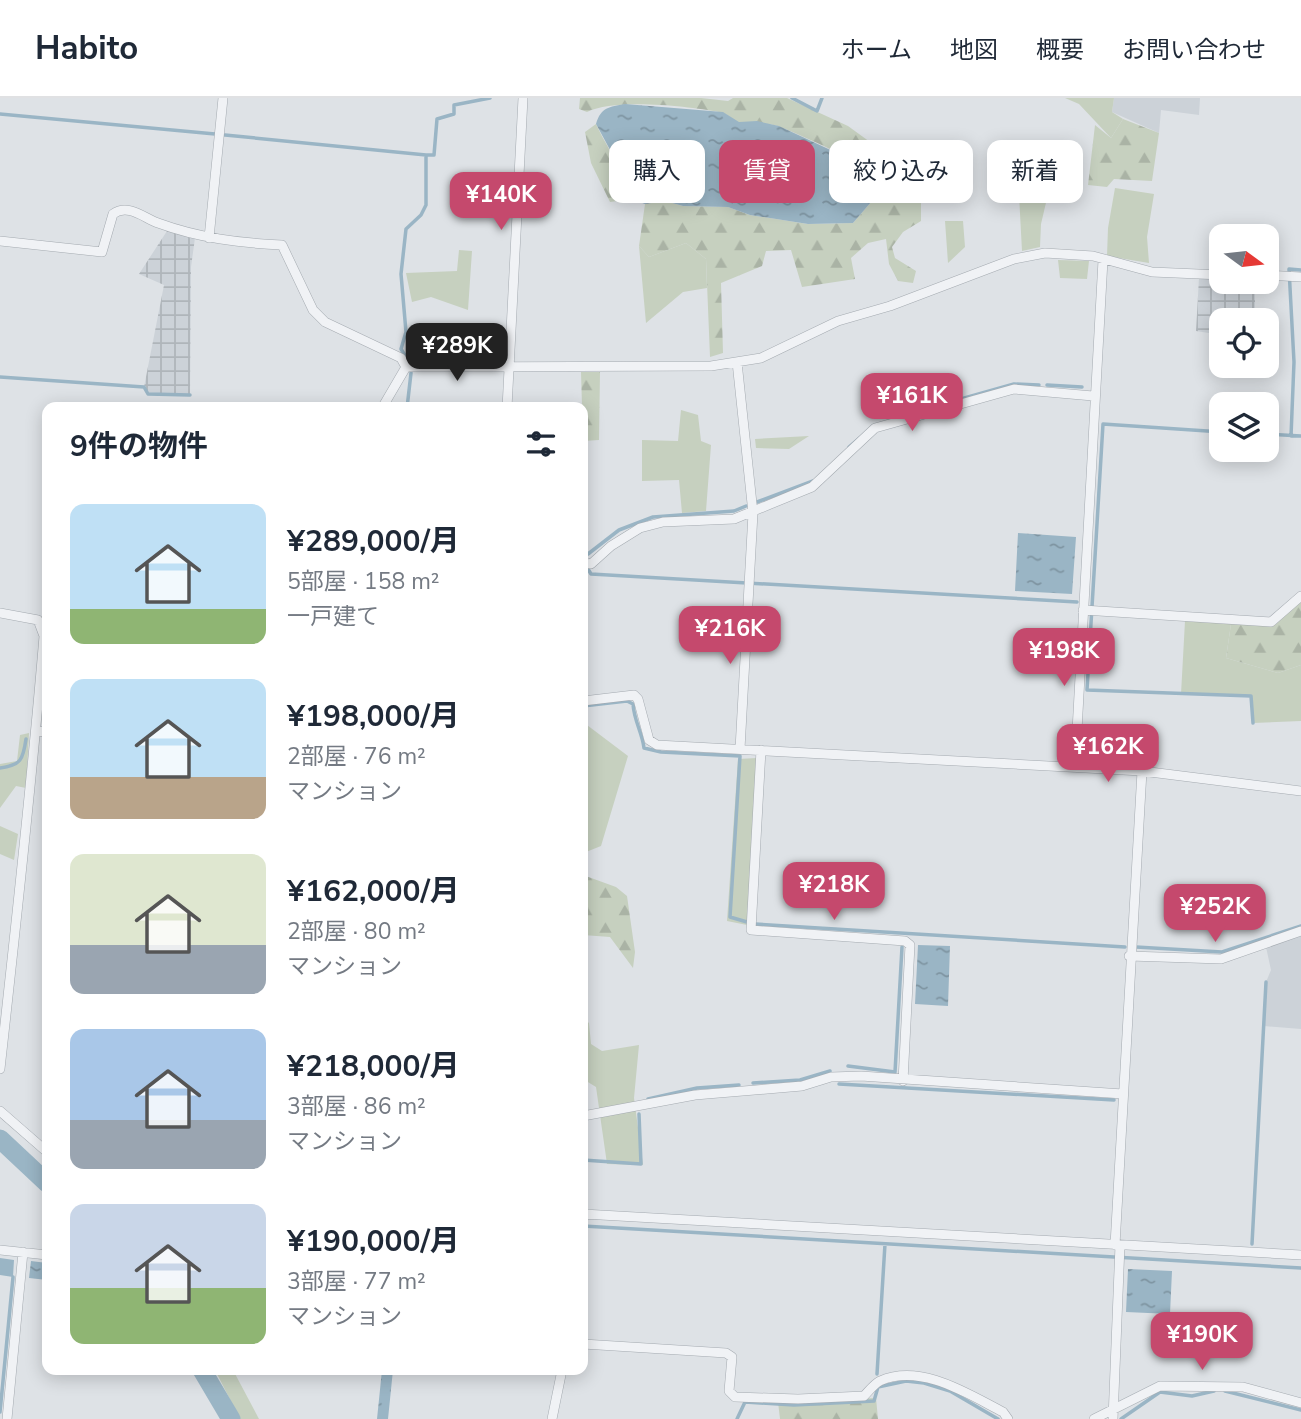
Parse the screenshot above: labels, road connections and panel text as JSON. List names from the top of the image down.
{
  "north": "right",
  "page": {
    "header": "Habito",
    "nav": [
      "ホーム",
      "地図",
      "概要",
      "お問い合わせ"
    ],
    "chip": [
      "購入",
      "賃貸",
      "絞り込み",
      "新着"
    ],
    "price": [
      "¥140K",
      "¥289K",
      "¥161K",
      "¥216K",
      "¥198K",
      "¥162K",
      "¥218K",
      "¥252K",
      "¥190K"
    ],
    "heading": "9件の物件",
    "list": [
      {
        "name": "¥289,000/月",
        "note": "5部屋 · 158 m² · 一戸建て"
      },
      {
        "name": "¥198,000/月",
        "note": "2部屋 · 76 m² · マンション"
      },
      {
        "name": "¥162,000/月",
        "note": "2部屋 · 80 m² · マンション"
      },
      {
        "name": "¥218,000/月",
        "note": "3部屋 · 86 m² · マンション"
      },
      {
        "name": "¥190,000/月",
        "note": "3部屋 · 77 m² · マンション"
      }
    ]
  }
}
